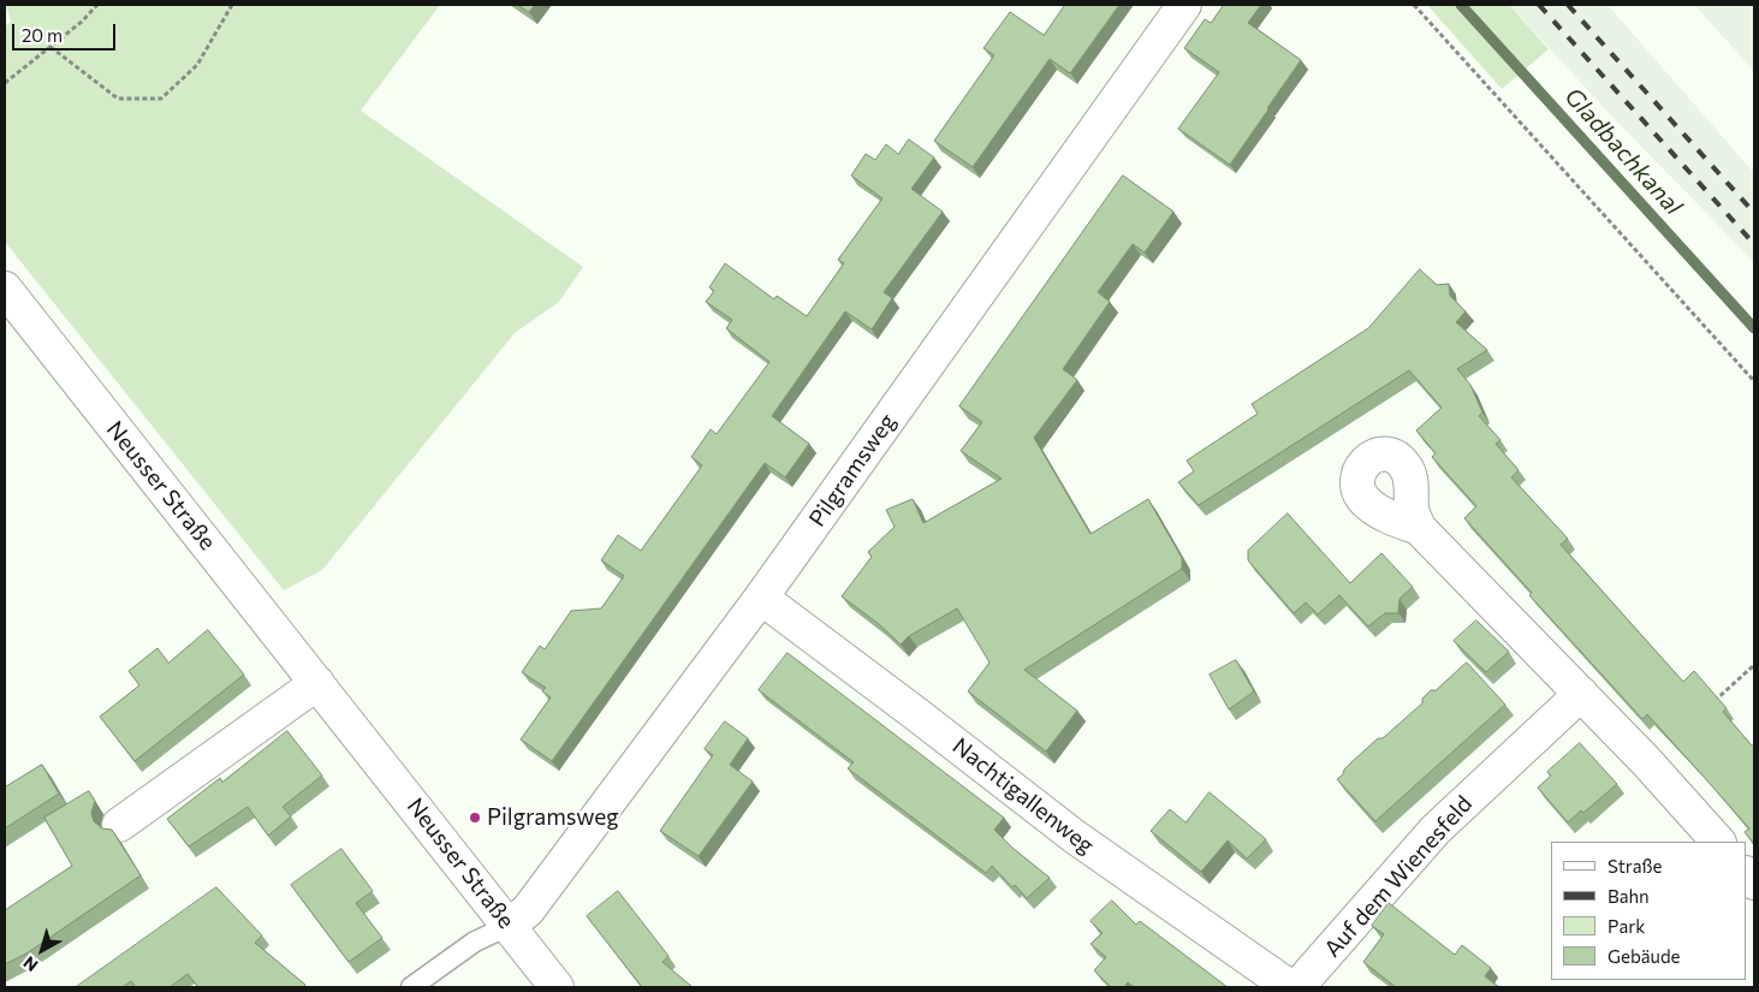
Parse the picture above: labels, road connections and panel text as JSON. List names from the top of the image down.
{
  "streets": {
    "street": [
      "Pilgramsweg",
      "Neusser Straße",
      "Nachtigallenweg",
      "Auf dem Wienesfeld"
    ]
  },
  "crossings": [
    ["Pilgramsweg", "Neusser Straße"],
    ["Pilgramsweg", "Nachtigallenweg"]
  ],
  "water": ["Gladbachkanal"],
  "places": ["Pilgramsweg"],
  "legend": [
    "Straße",
    "Bahn",
    "Park",
    "Gebäude"
  ],
  "scale_bar": "20 m",
  "north": "bottom left"
}
